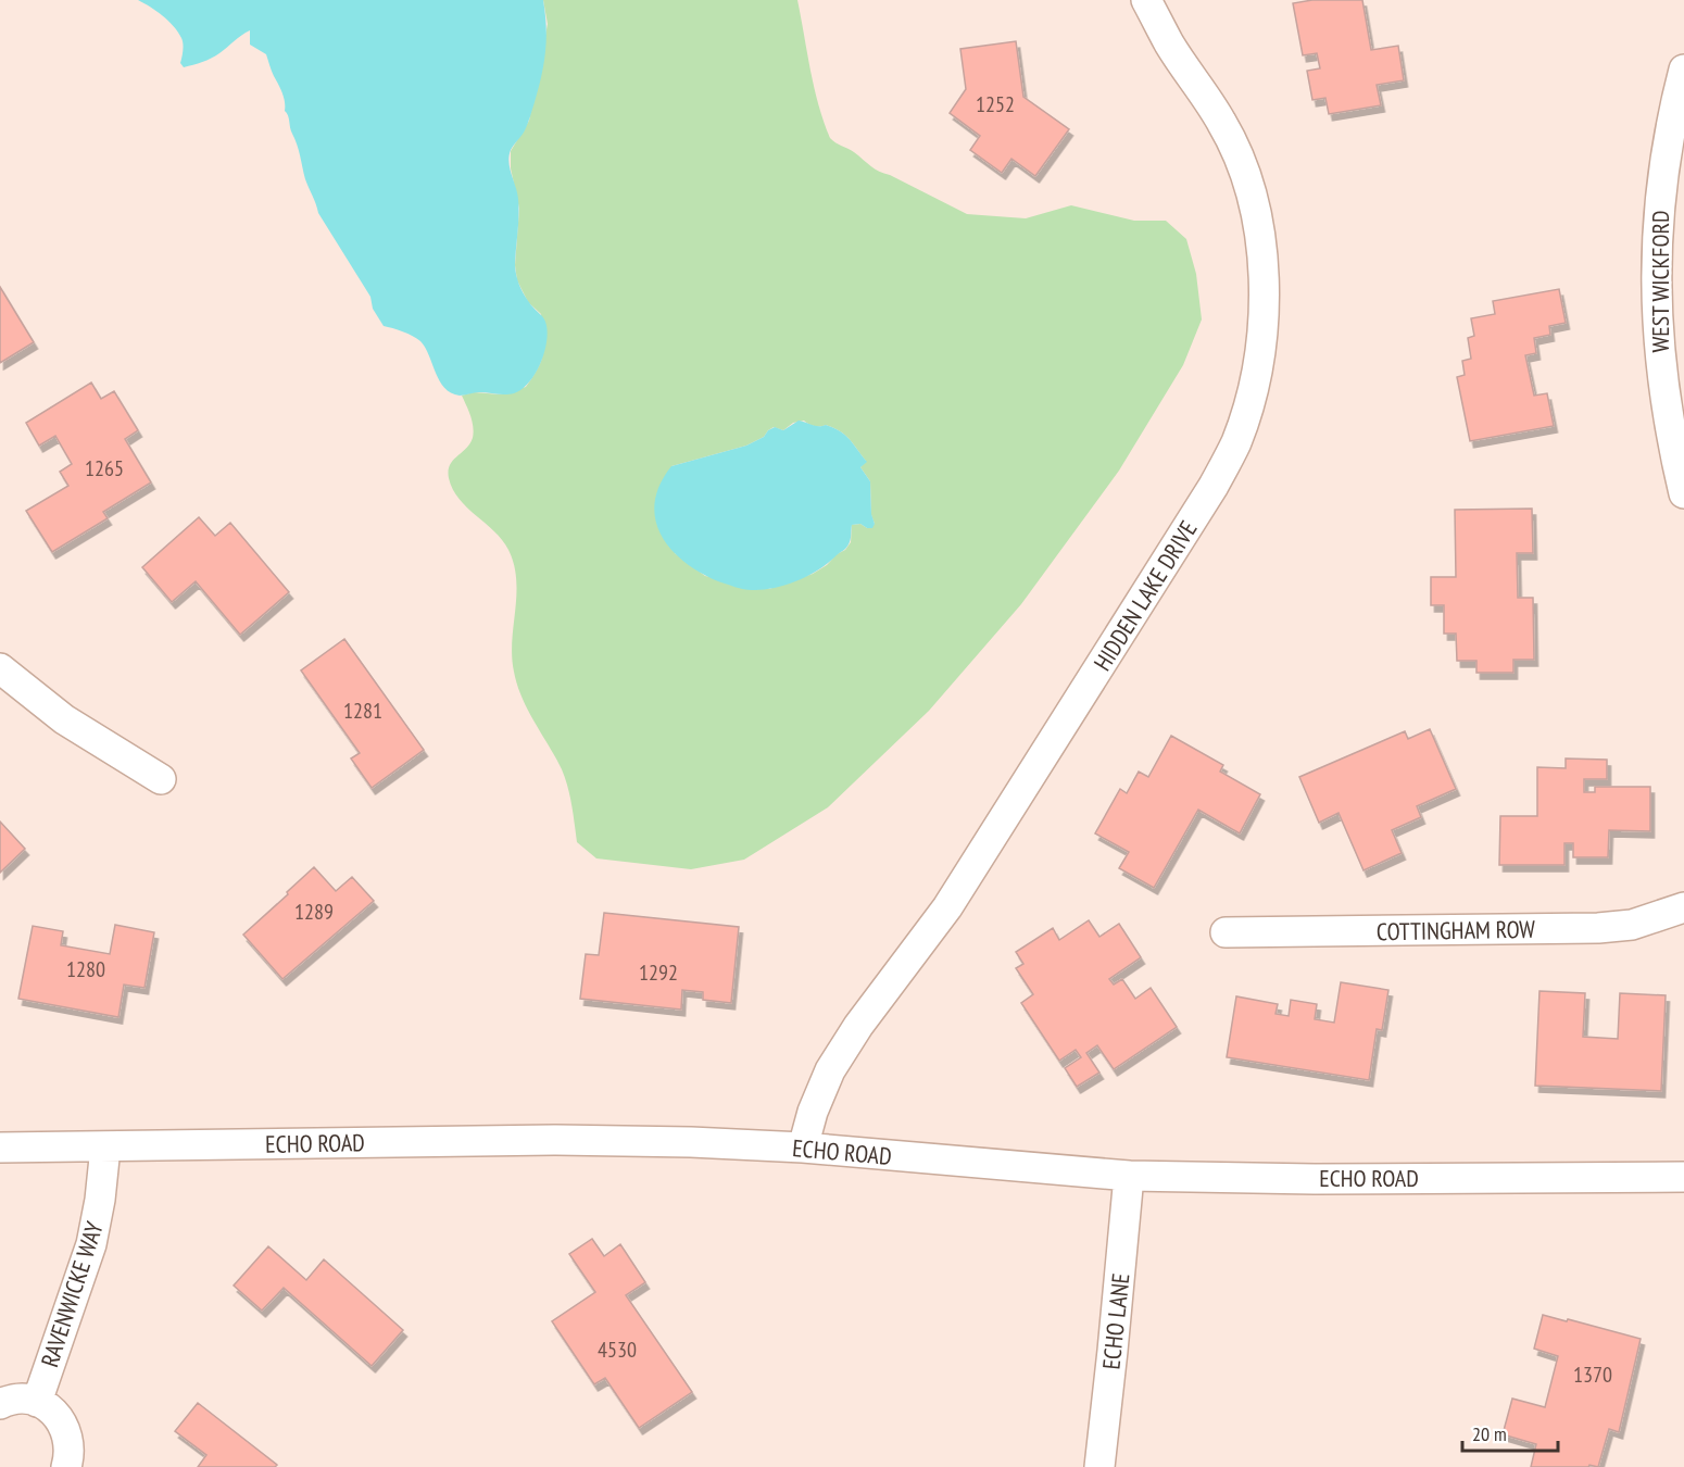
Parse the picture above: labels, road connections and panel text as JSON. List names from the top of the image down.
{
  "streets": {
    "street": [
      "WEST WICKFORD",
      "HIDDEN LAKE DRIVE",
      "COTTINGHAM ROW",
      "ECHO ROAD",
      "RAVENWICKE WAY",
      "ECHO LANE"
    ]
  },
  "crossings": [
    ["HIDDEN LAKE DRIVE", "ECHO ROAD"],
    ["ECHO ROAD", "RAVENWICKE WAY"],
    ["ECHO ROAD", "ECHO LANE"]
  ],
  "house_numbers": [
    "1252",
    "1265",
    "1281",
    "1289",
    "1280",
    "1292",
    "4530",
    "1370"
  ],
  "scale_bar": "20 m"
}
